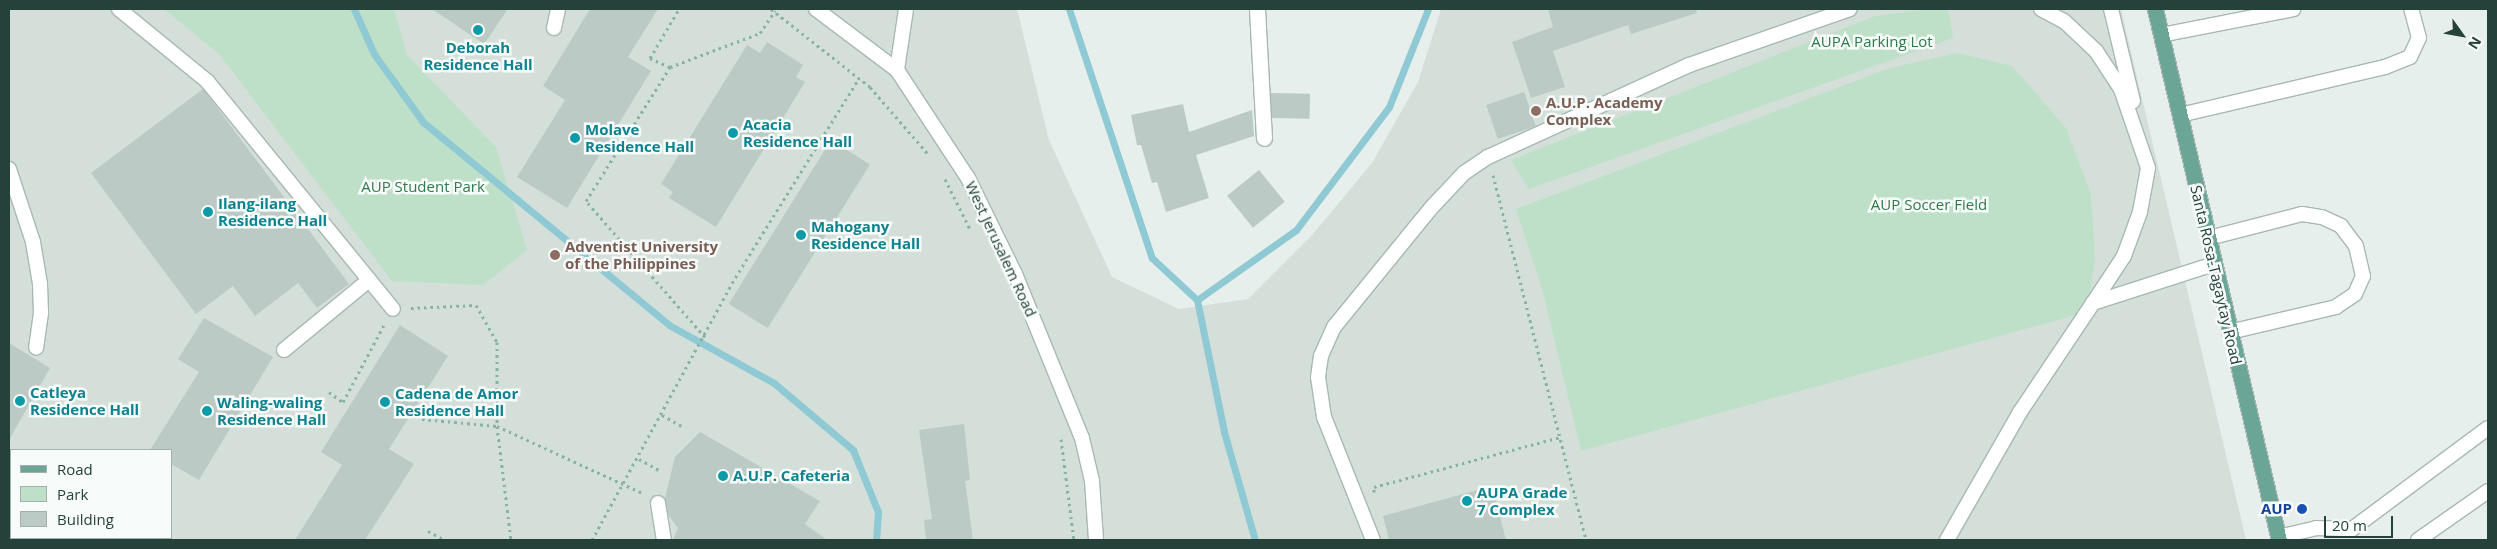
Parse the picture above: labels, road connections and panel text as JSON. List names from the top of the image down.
{
  "streets": {
    "main road": ["Santa Rosa-Tagaytay Road"],
    "lane": ["West Jerusalem Road"]
  },
  "parks": ["AUPA Parking Lot", "AUP Student Park", "AUP Soccer Field"],
  "places": [
    "Deborah Residence Hall",
    "A.U.P. Academy Complex",
    "Acacia Residence Hall",
    "Molave Residence Hall",
    "Ilang-ilang Residence Hall",
    "Mahogany Residence Hall",
    "Adventist University of the Philippines",
    "Catleya Residence Hall",
    "Cadena de Amor Residence Hall",
    "Waling-waling Residence Hall",
    "A.U.P. Cafeteria",
    "AUPA Grade 7 Complex",
    "AUP"
  ],
  "legend": ["Road", "Park", "Building"],
  "scale_bar": "20 m",
  "north": "bottom right"
}
